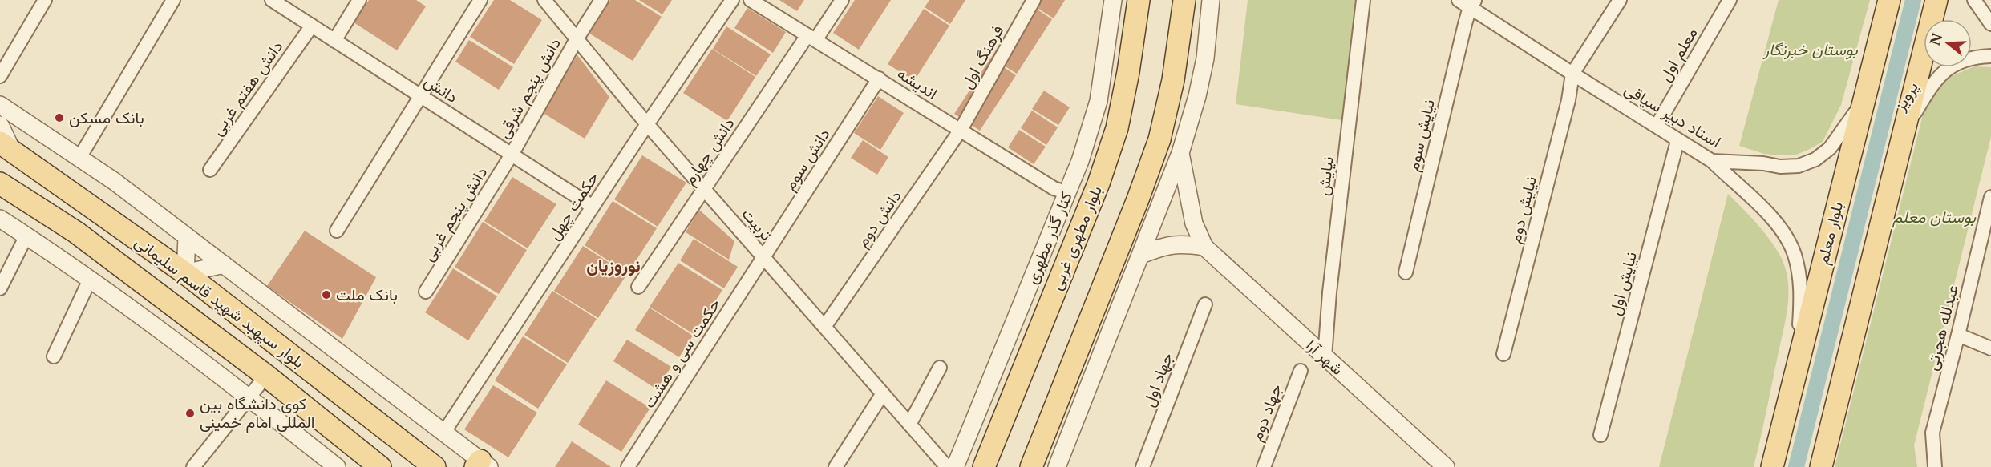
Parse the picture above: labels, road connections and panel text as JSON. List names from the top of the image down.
{
  "streets": {
    "main road": ["بلوار معلم", "بلوار مطهری غربی", "بلوار سپهبد شهید قاسم سلیمانی"],
    "street": [
      "معلم اول",
      "فرهنگ اول",
      "اندیشه",
      "دانش هفتم غربی",
      "دانش پنجم شرقی",
      "دانش",
      "پرویز",
      "استاد دبیر سیاقی",
      "نیایش سوم",
      "دانش چهارم",
      "دانش سوم",
      "نيايش",
      "حکمت چهل",
      "نیایش دوم",
      "دانش پنجم غربی",
      "دانش دوم",
      "تربیت",
      "کنار گذر مطهری",
      "نیایش اول",
      "عبدلله هجرتی",
      "حکمت سی و هشت",
      "شهر آرا",
      "جهاد اول",
      "جهاد دوم"
    ]
  },
  "crossings": [
    ["معلم اول", "استاد دبیر سیاقی"],
    ["فرهنگ اول", "اندیشه"],
    ["فرهنگ اول", "دانش دوم"],
    ["اندیشه", "دانش چهارم"],
    ["اندیشه", "دانش سوم"],
    ["اندیشه", "دانش دوم"],
    ["اندیشه", "کنار گذر مطهری"],
    ["دانش هفتم غربی", "دانش"],
    ["دانش پنجم شرقی", "دانش"],
    ["دانش پنجم شرقی", "دانش پنجم غربی"],
    ["دانش پنجم شرقی", "تربیت"],
    ["دانش", "حکمت چهل"],
    ["دانش", "دانش پنجم غربی"],
    ["استاد دبیر سیاقی", "نیایش سوم"],
    ["استاد دبیر سیاقی", "نیایش دوم"],
    ["استاد دبیر سیاقی", "بلوار معلم"],
    ["استاد دبیر سیاقی", "نیایش اول"],
    ["دانش چهارم", "تربیت"],
    ["دانش سوم", "تربیت"],
    ["دانش سوم", "حکمت سی و هشت"],
    ["نيايش", "شهر آرا"],
    ["حکمت چهل", "تربیت"],
    ["دانش دوم", "تربیت"],
    ["تربیت", "حکمت سی و هشت"]
  ],
  "districts": ["نوروزیان"],
  "parks": ["بوستان خبرنگار", "بوستان معلم"],
  "places": ["بانک مسکن", "بانک ملت", "کوی دانشگاه بین المللی امام خمینی"],
  "north": "left"
}
